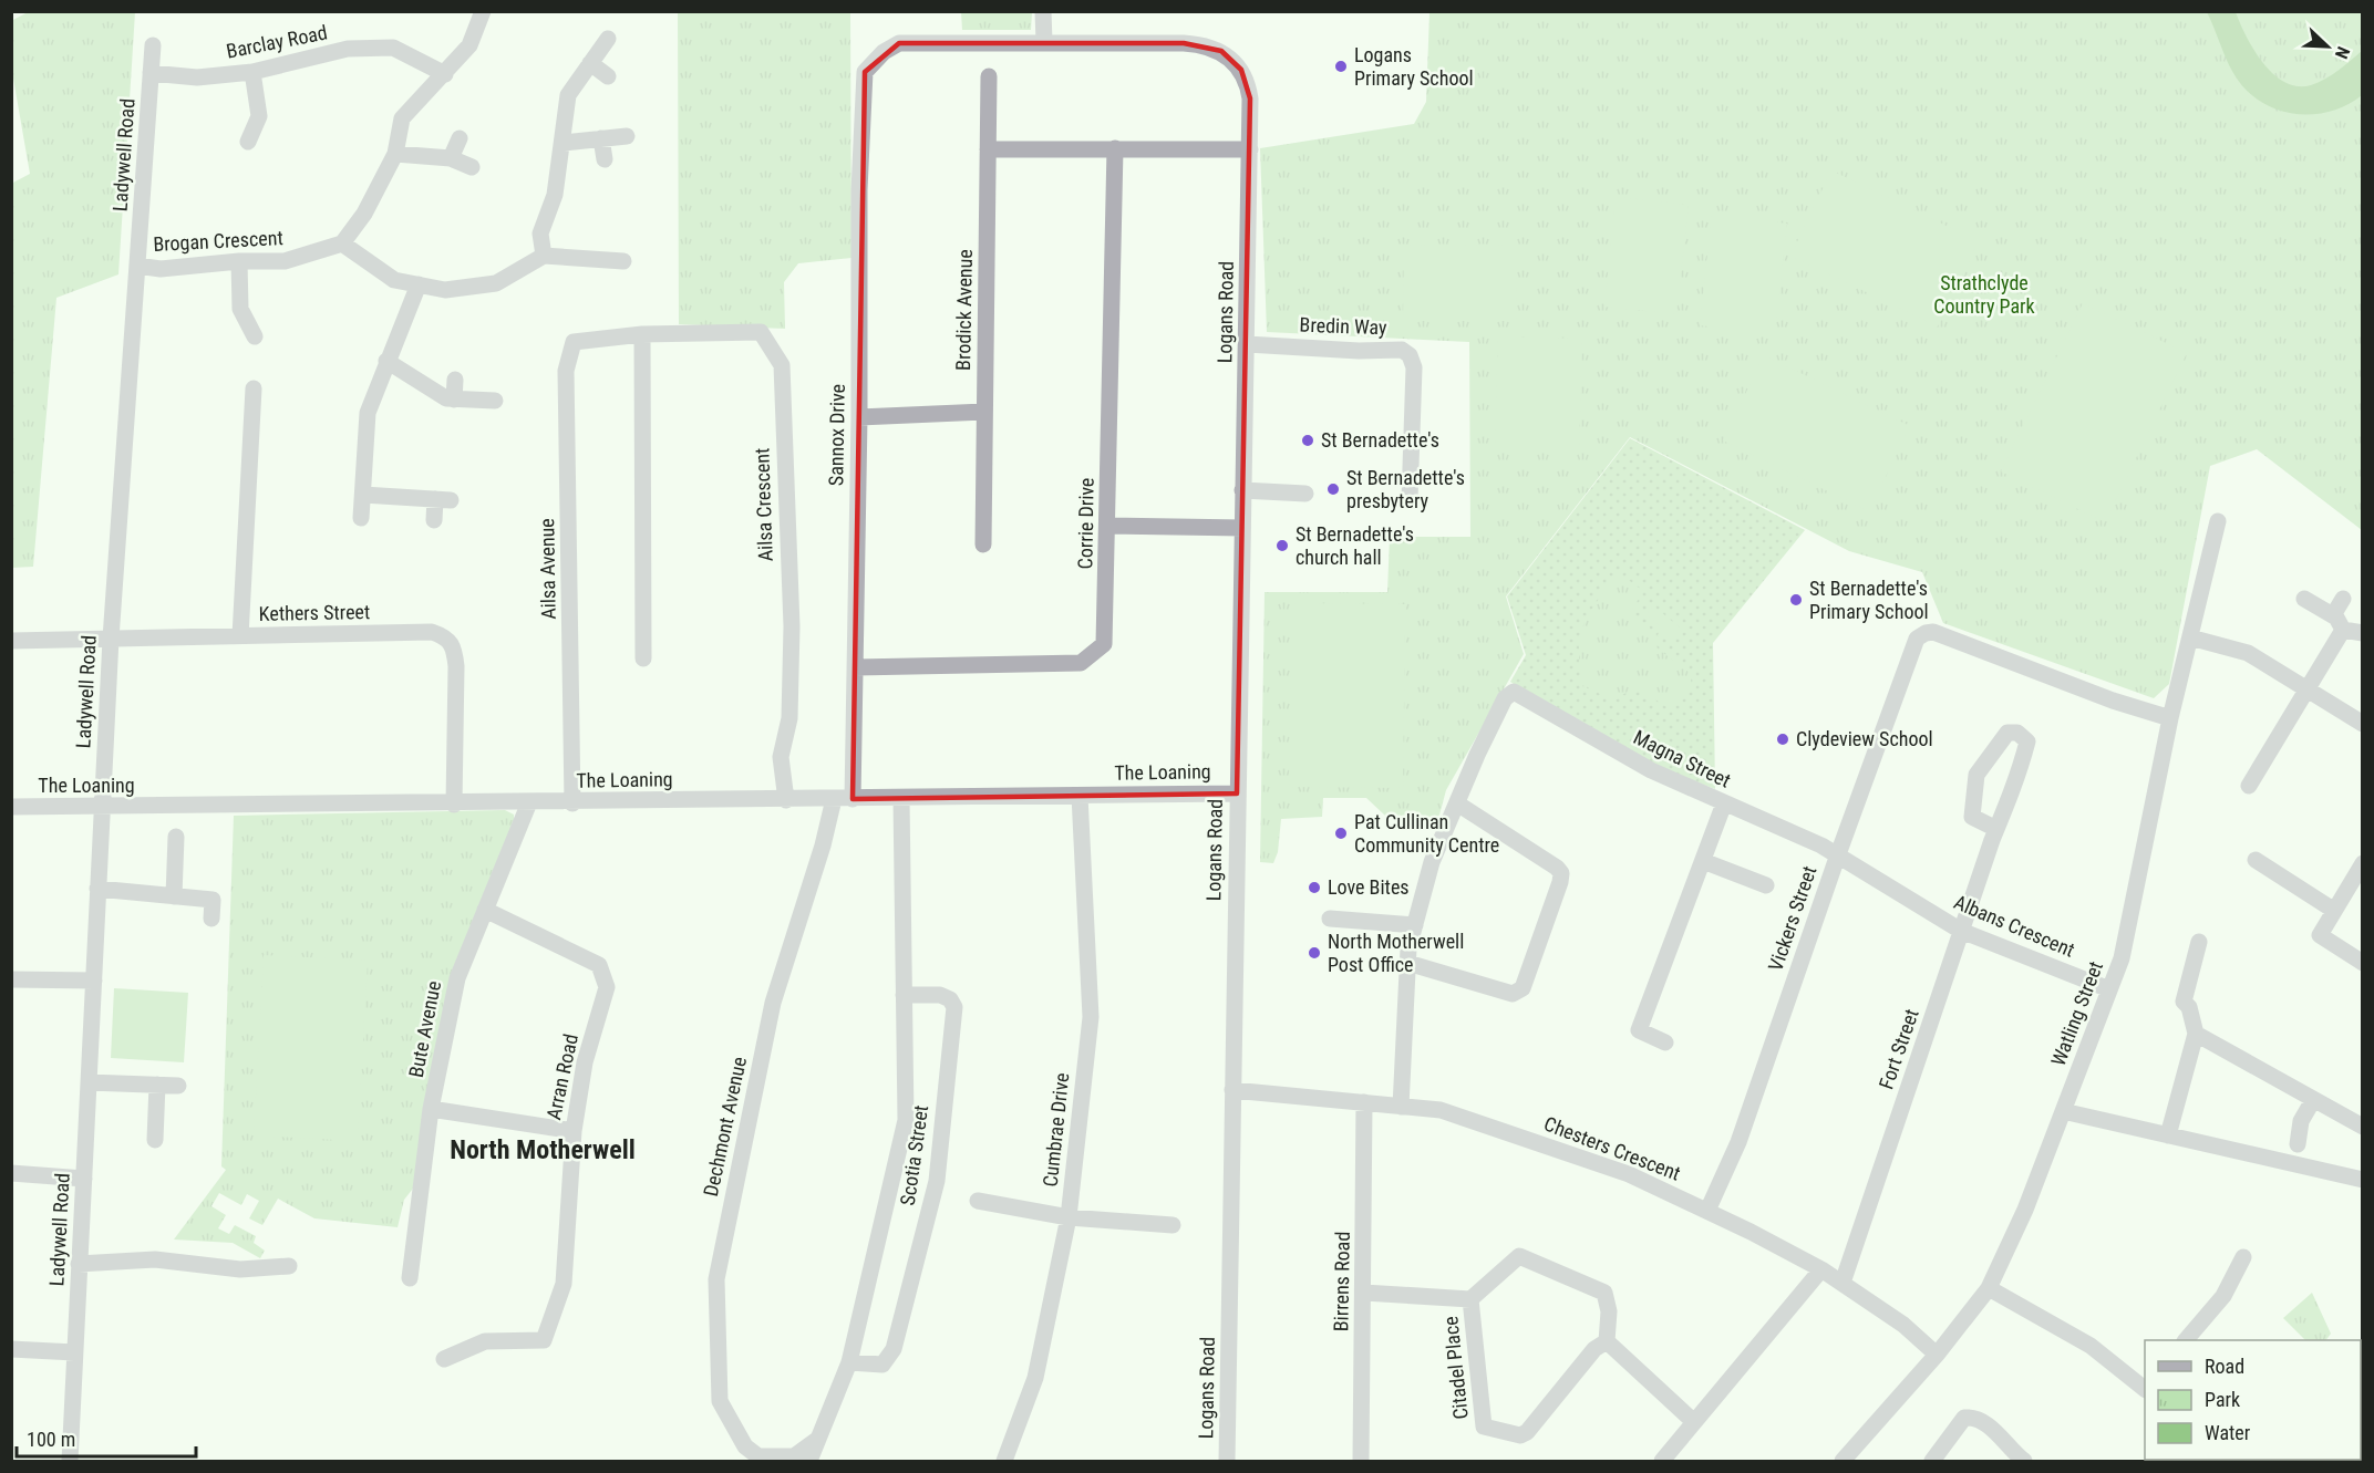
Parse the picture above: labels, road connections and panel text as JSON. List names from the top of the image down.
{
  "streets": {
    "street": [
      "Barclay Road",
      "Ladywell Road",
      "Brogan Crescent",
      "Brodick Avenue",
      "Logans Road",
      "Bredin Way",
      "Sannox Drive",
      "Ailsa Crescent",
      "Corrie Drive",
      "Ailsa Avenue",
      "Kethers Street",
      "Magna Street",
      "The Loaning",
      "Vickers Street",
      "Albans Crescent",
      "Watling Street",
      "Bute Avenue",
      "Fort Street",
      "Arran Road",
      "Dechmont Avenue",
      "Cumbrae Drive",
      "Chesters Crescent",
      "Scotia Street",
      "Birrens Road",
      "Citadel Place"
    ]
  },
  "crossings": [
    ["Barclay Road", "Ladywell Road"],
    ["Ladywell Road", "Brogan Crescent"],
    ["Ladywell Road", "Kethers Street"],
    ["Ladywell Road", "The Loaning"],
    ["Logans Road", "Bredin Way"],
    ["Logans Road", "Sannox Drive"],
    ["Logans Road", "The Loaning"],
    ["Logans Road", "Chesters Crescent"],
    ["Sannox Drive", "Corrie Drive"],
    ["Sannox Drive", "The Loaning"],
    ["Ailsa Crescent", "Ailsa Avenue"],
    ["Ailsa Crescent", "The Loaning"],
    ["Ailsa Avenue", "The Loaning"],
    ["Kethers Street", "The Loaning"],
    ["Magna Street", "Vickers Street"],
    ["Magna Street", "Albans Crescent"],
    ["The Loaning", "Bute Avenue"],
    ["The Loaning", "Dechmont Avenue"],
    ["The Loaning", "Cumbrae Drive"],
    ["The Loaning", "Scotia Street"],
    ["Vickers Street", "Albans Crescent"],
    ["Vickers Street", "Watling Street"],
    ["Vickers Street", "Chesters Crescent"],
    ["Albans Crescent", "Watling Street"],
    ["Albans Crescent", "Fort Street"],
    ["Watling Street", "Chesters Crescent"],
    ["Bute Avenue", "Arran Road"],
    ["Fort Street", "Chesters Crescent"],
    ["Dechmont Avenue", "Scotia Street"],
    ["Chesters Crescent", "Birrens Road"],
    ["Birrens Road", "Citadel Place"]
  ],
  "districts": ["North Motherwell"],
  "parks": ["Strathclyde Country Park"],
  "places": [
    "Logans Primary School",
    "St Bernadette's",
    "St Bernadette's presbytery",
    "St Bernadette's church hall",
    "St Bernadette's Primary School",
    "Clydeview School",
    "Pat Cullinan Community Centre",
    "Love Bites",
    "North Motherwell Post Office"
  ],
  "legend": ["Road", "Park", "Water"],
  "scale_bar": "100 m",
  "north": "bottom right"
}
